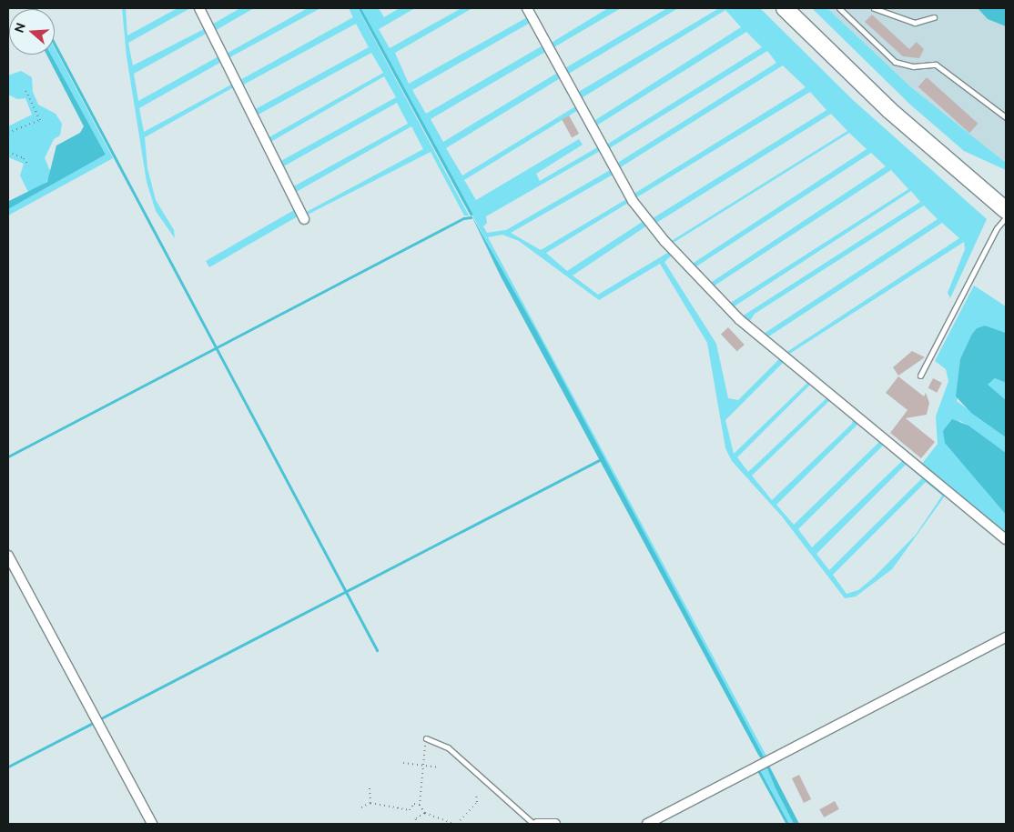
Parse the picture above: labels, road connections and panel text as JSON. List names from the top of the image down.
{
  "north": "left"
}
